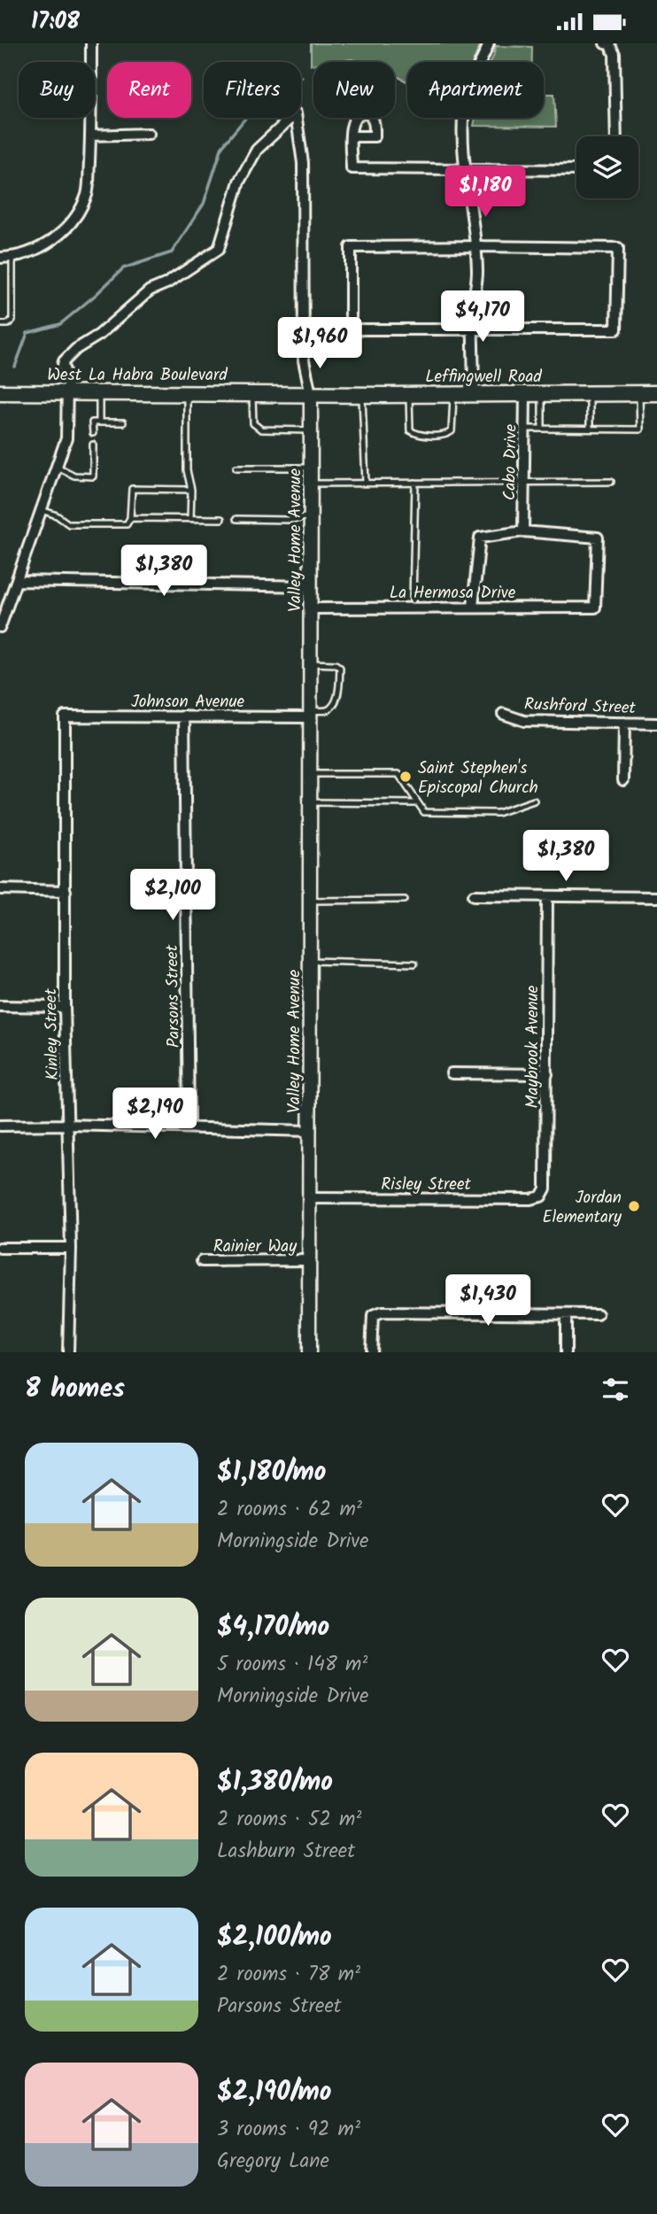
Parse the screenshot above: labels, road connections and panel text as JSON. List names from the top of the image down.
{
  "streets": {
    "main road": ["West La Habra Boulevard", "Leffingwell Road"],
    "street": [
      "Cabo Drive",
      "Valley Home Avenue",
      "La Hermosa Drive",
      "Johnson Avenue",
      "Rushford Street",
      "Parsons Street",
      "Kinley Street",
      "Maybrook Avenue",
      "Risley Street",
      "Rainier Way"
    ]
  },
  "crossings": [
    ["West La Habra Boulevard", "Leffingwell Road"],
    ["West La Habra Boulevard", "Valley Home Avenue"],
    ["Leffingwell Road", "Cabo Drive"],
    ["Leffingwell Road", "Valley Home Avenue"],
    ["Cabo Drive", "La Hermosa Drive"],
    ["Valley Home Avenue", "La Hermosa Drive"],
    ["Valley Home Avenue", "Johnson Avenue"],
    ["Valley Home Avenue", "Risley Street"],
    ["Valley Home Avenue", "Rainier Way"],
    ["Johnson Avenue", "Parsons Street"],
    ["Johnson Avenue", "Kinley Street"],
    ["Maybrook Avenue", "Risley Street"]
  ],
  "places": ["Saint Stephen's Episcopal Church", "Jordan Elementary"],
  "page": {
    "status": "17:08",
    "chip": [
      "Buy",
      "Rent",
      "Filters",
      "New",
      "Apartment"
    ],
    "price": [
      "$1,180",
      "$4,170",
      "$1,960",
      "$1,380",
      "$1,380",
      "$2,100",
      "$2,190",
      "$1,430"
    ],
    "heading": "8 homes",
    "list": [
      {
        "name": "$1,180/mo",
        "note": "2 rooms · 62 m² · Morningside Drive"
      },
      {
        "name": "$4,170/mo",
        "note": "5 rooms · 148 m² · Morningside Drive"
      },
      {
        "name": "$1,380/mo",
        "note": "2 rooms · 52 m² · Lashburn Street"
      },
      {
        "name": "$2,100/mo",
        "note": "2 rooms · 78 m² · Parsons Street"
      },
      {
        "name": "$2,190/mo",
        "note": "3 rooms · 92 m² · Gregory Lane"
      }
    ]
  }
}
